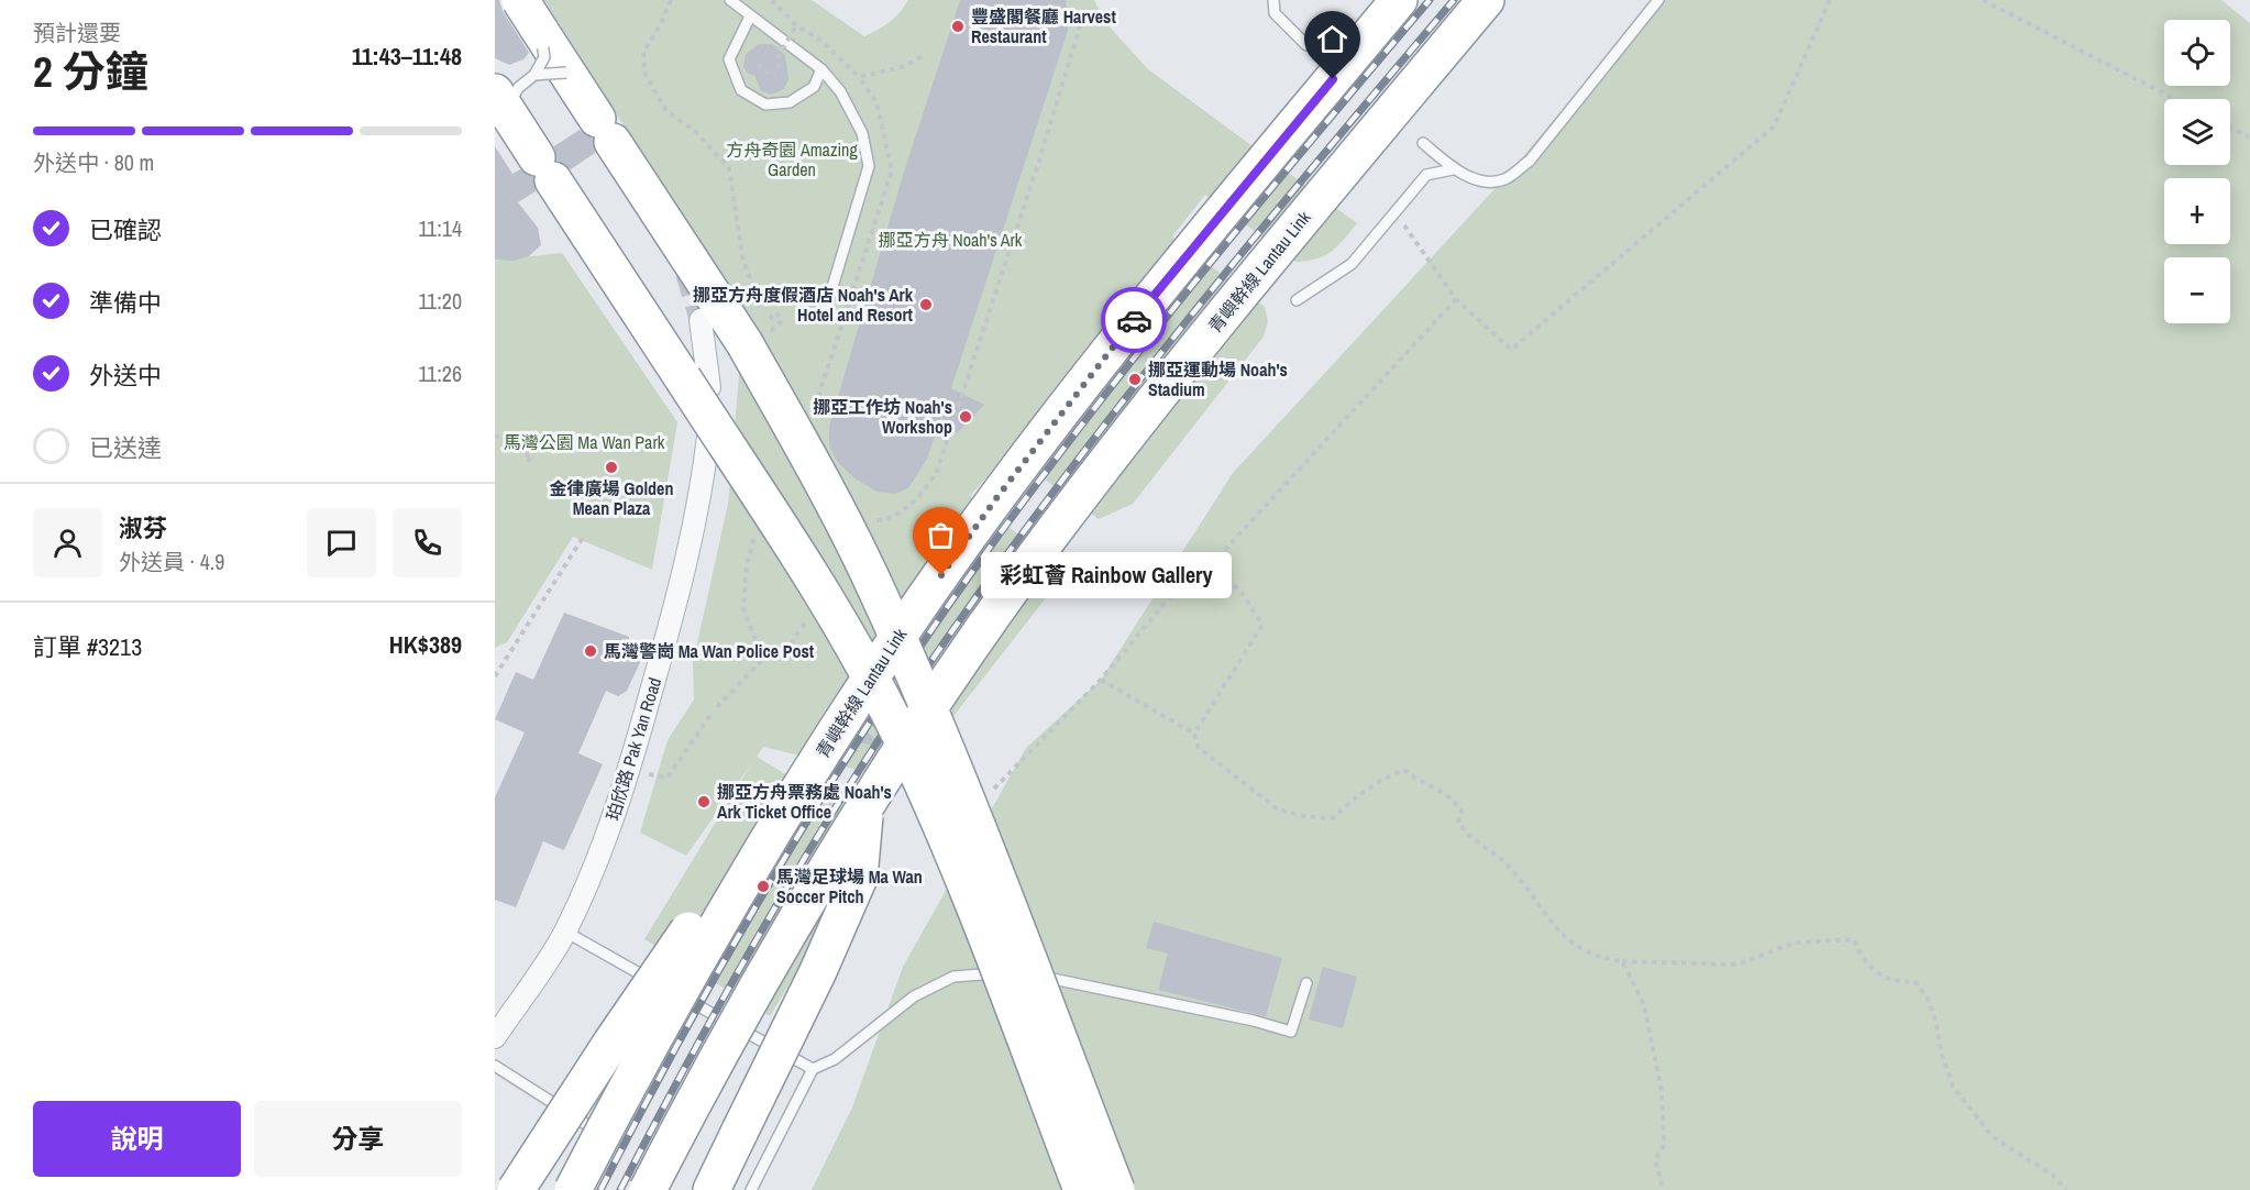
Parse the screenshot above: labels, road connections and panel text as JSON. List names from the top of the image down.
{
  "streets": {
    "highway": ["青嶼幹線 Lantau Link"],
    "street": ["珀欣路 Pak Yan Road"]
  },
  "parks": ["方舟奇園 Amazing Garden", "挪亞方舟 Noah's Ark", "馬灣公園 Ma Wan Park"],
  "places": [
    "豐盛閣餐廳 Harvest Restaurant",
    "挪亞方舟度假酒店 Noah's Ark Hotel and Resort",
    "挪亞運動場 Noah's Stadium",
    "挪亞工作坊 Noah's Workshop",
    "金律廣場 Golden Mean Plaza",
    "彩虹薈 Rainbow Gallery",
    "馬灣警崗 Ma Wan Police Post",
    "挪亞方舟票務處 Noah's Ark Ticket Office",
    "馬灣足球場 Ma Wan Soccer Pitch"
  ],
  "page": {
    "heading": ["2 分鐘", "預計還要", "11:43–11:48"],
    "panel": [
      "淑芬",
      "外送員 · 4.9",
      "訂單 #3213",
      "HK$389"
    ],
    "map_buttons": ["+", "−"],
    "bar": "外送中 · 80 m",
    "list": [
      ["已確認", "11:14"],
      ["準備中", "11:20"],
      ["外送中", "11:26"],
      "已送達"
    ],
    "bubble": "彩虹薈 Rainbow Gallery",
    "buttons": ["說明", "分享"]
  }
}
